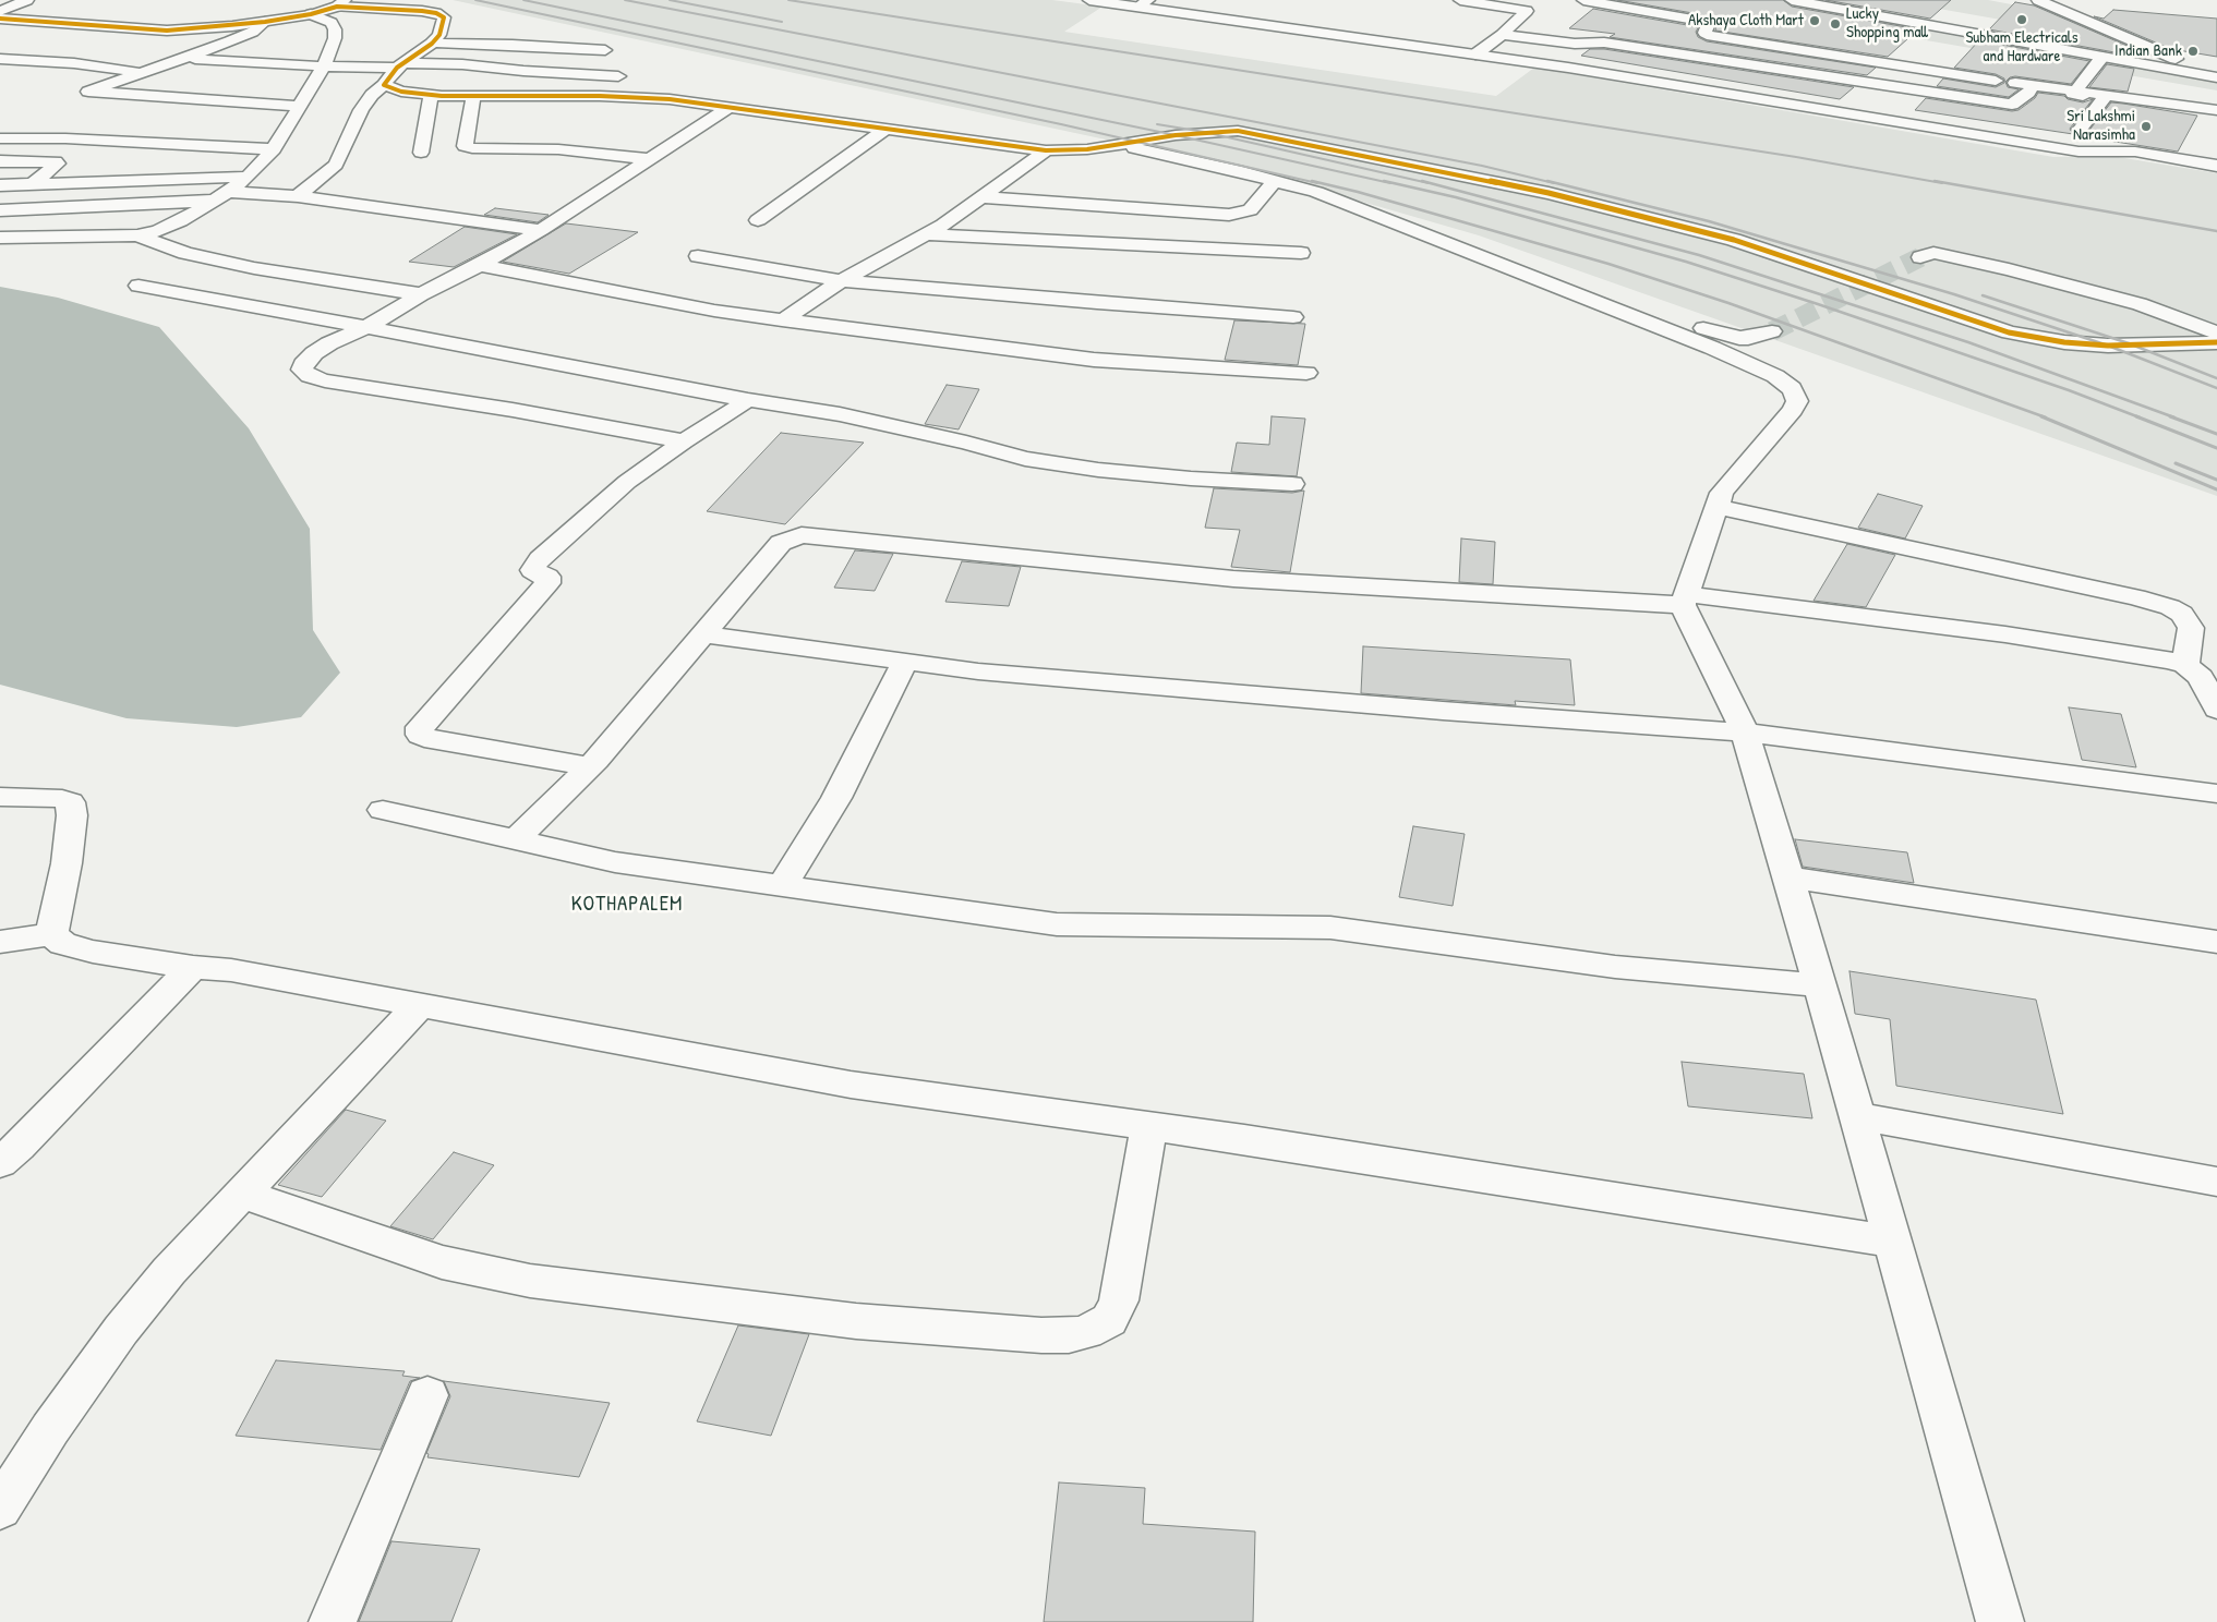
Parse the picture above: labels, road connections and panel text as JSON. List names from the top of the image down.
{
  "districts": ["KOTHAPALEM"],
  "places": [
    "Subham Electricals and Hardware",
    "Akshaya Cloth Mart",
    "Lucky Shopping mall",
    "Indian Bank",
    "Sri Lakshmi Narasimha"
  ]
}
